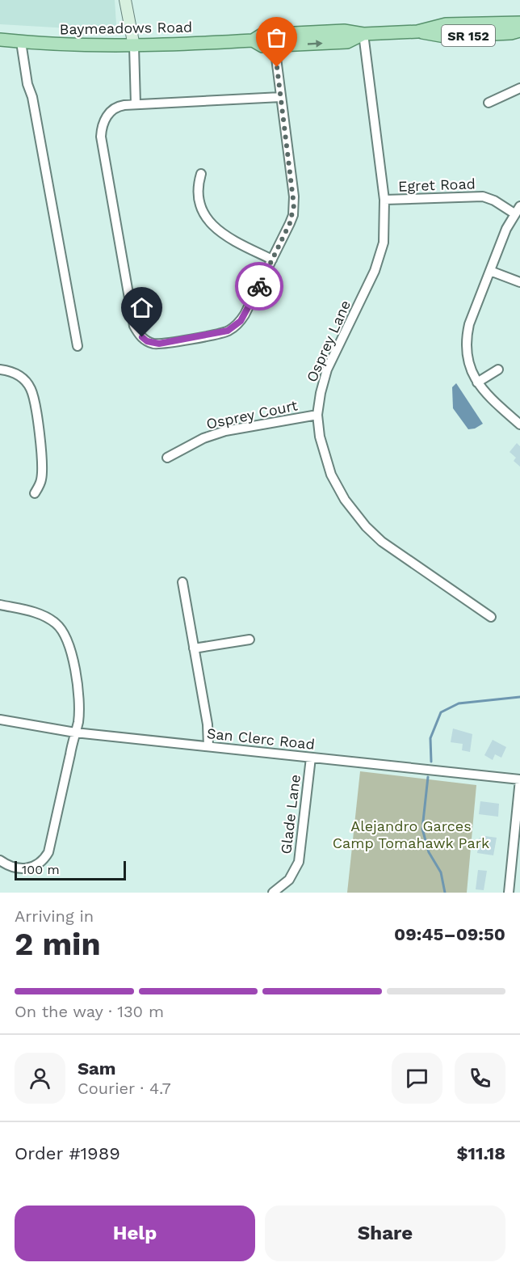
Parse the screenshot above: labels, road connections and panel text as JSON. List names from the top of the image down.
{
  "streets": {
    "main road": ["Baymeadows Road", "SR 152"],
    "street": [
      "Egret Road",
      "Osprey Lane",
      "Osprey Court",
      "San Clerc Road",
      "Glade Lane"
    ]
  },
  "crossings": [
    ["Baymeadows Road", "Osprey Lane"],
    ["Egret Road", "Osprey Lane"],
    ["Osprey Lane", "Osprey Court"],
    ["San Clerc Road", "Glade Lane"]
  ],
  "parks": ["Alejandro Garces Camp Tomahawk Park"],
  "scale_bar": "100 m",
  "page": {
    "scale": "100 m",
    "heading": ["2 min", "Arriving in", "09:45–09:50"],
    "panel": [
      "Sam",
      "Courier · 4.7",
      "Order #1989",
      "$11.18"
    ],
    "bar": "On the way · 130 m",
    "buttons": ["Help", "Share"]
  }
}
